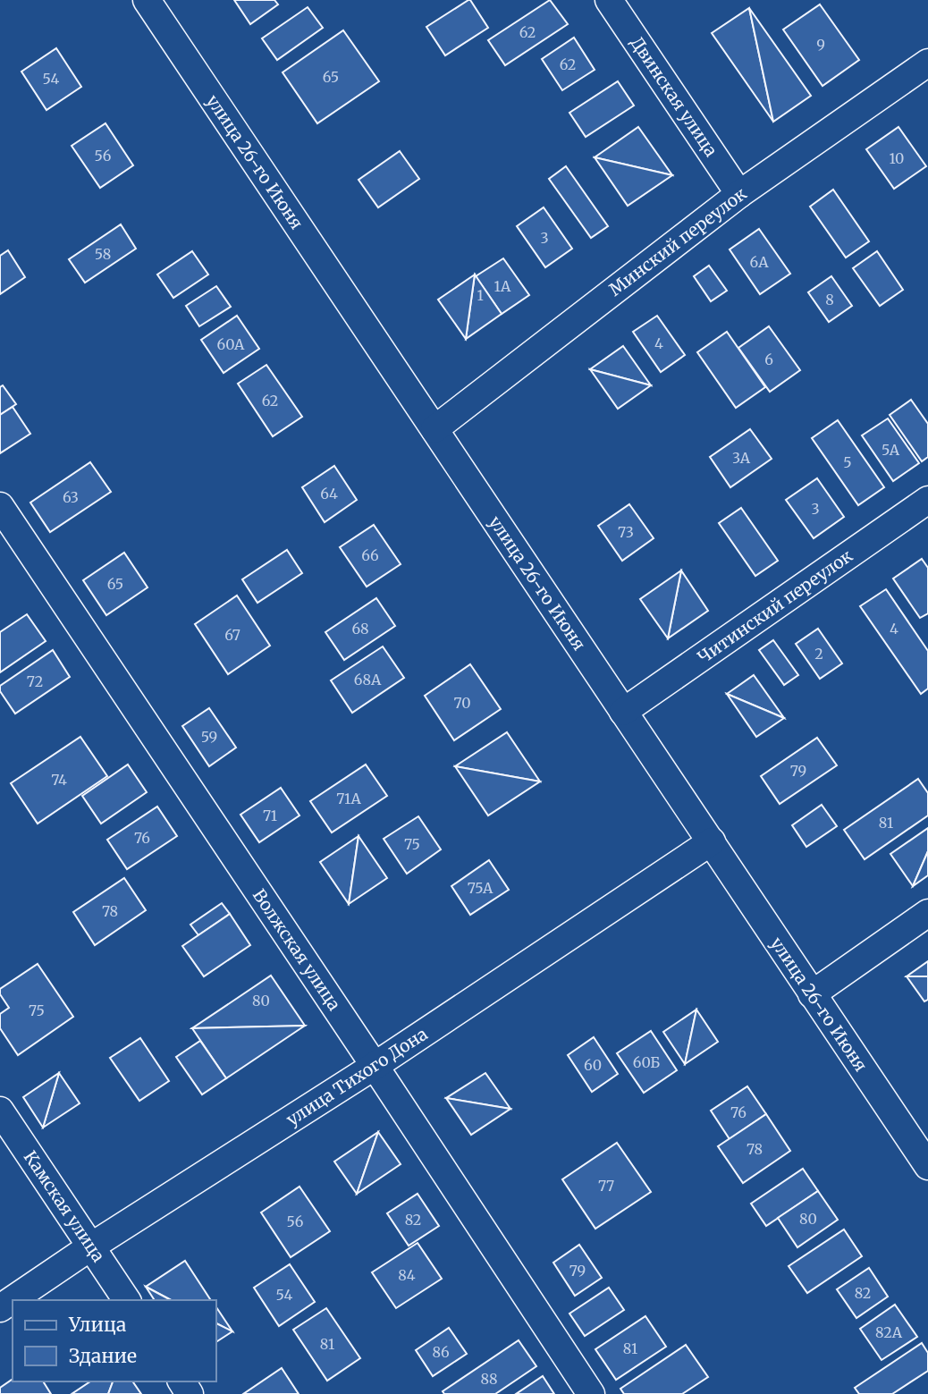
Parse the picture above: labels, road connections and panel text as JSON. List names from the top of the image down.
{
  "streets": {
    "street": [
      "Двинская улица",
      "улица 26-го Июня",
      "Минский переулок",
      "Читинский переулок",
      "Волжская улица",
      "улица Тихого Дона",
      "Камская улица"
    ]
  },
  "crossings": [
    ["Двинская улица", "Минский переулок"],
    ["улица 26-го Июня", "Минский переулок"],
    ["улица 26-го Июня", "Читинский переулок"],
    ["улица 26-го Июня", "улица Тихого Дона"],
    ["Волжская улица", "улица Тихого Дона"],
    ["улица Тихого Дона", "Камская улица"]
  ],
  "house_numbers": [
    "62",
    "9",
    "62",
    "65",
    "54",
    "56",
    "10",
    "3",
    "58",
    "6А",
    "1А",
    "1",
    "8",
    "4",
    "60А",
    "6",
    "62",
    "5А",
    "3А",
    "5",
    "64",
    "63",
    "3",
    "73",
    "66",
    "65",
    "68",
    "4",
    "67",
    "2",
    "68А",
    "72",
    "70",
    "59",
    "79",
    "74",
    "71А",
    "71",
    "81",
    "76",
    "75",
    "75А",
    "78",
    "80",
    "75",
    "60Б",
    "60",
    "76",
    "78",
    "77",
    "80",
    "82",
    "56",
    "79",
    "84",
    "82",
    "54",
    "82А",
    "81",
    "81",
    "86",
    "88"
  ],
  "legend": ["Улица", "Здание"]
}
